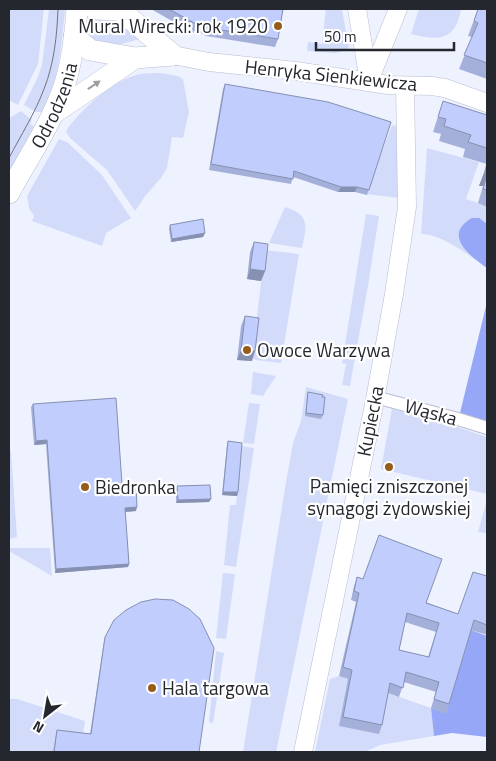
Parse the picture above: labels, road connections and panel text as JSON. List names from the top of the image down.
{
  "streets": {
    "street": [
      "Henryka Sienkiewicza",
      "Odrodzenia",
      "Wąska",
      "Kupiecka"
    ]
  },
  "crossings": [
    ["Henryka Sienkiewicza", "Kupiecka"],
    ["Wąska", "Kupiecka"]
  ],
  "places": [
    "Mural Wirecki: rok 1920",
    "Owoce Warzywa",
    "Pamięci zniszczonej synagogi żydowskiej",
    "Biedronka",
    "Hala targowa"
  ],
  "scale_bar": "50 m",
  "north": "bottom left"
}
